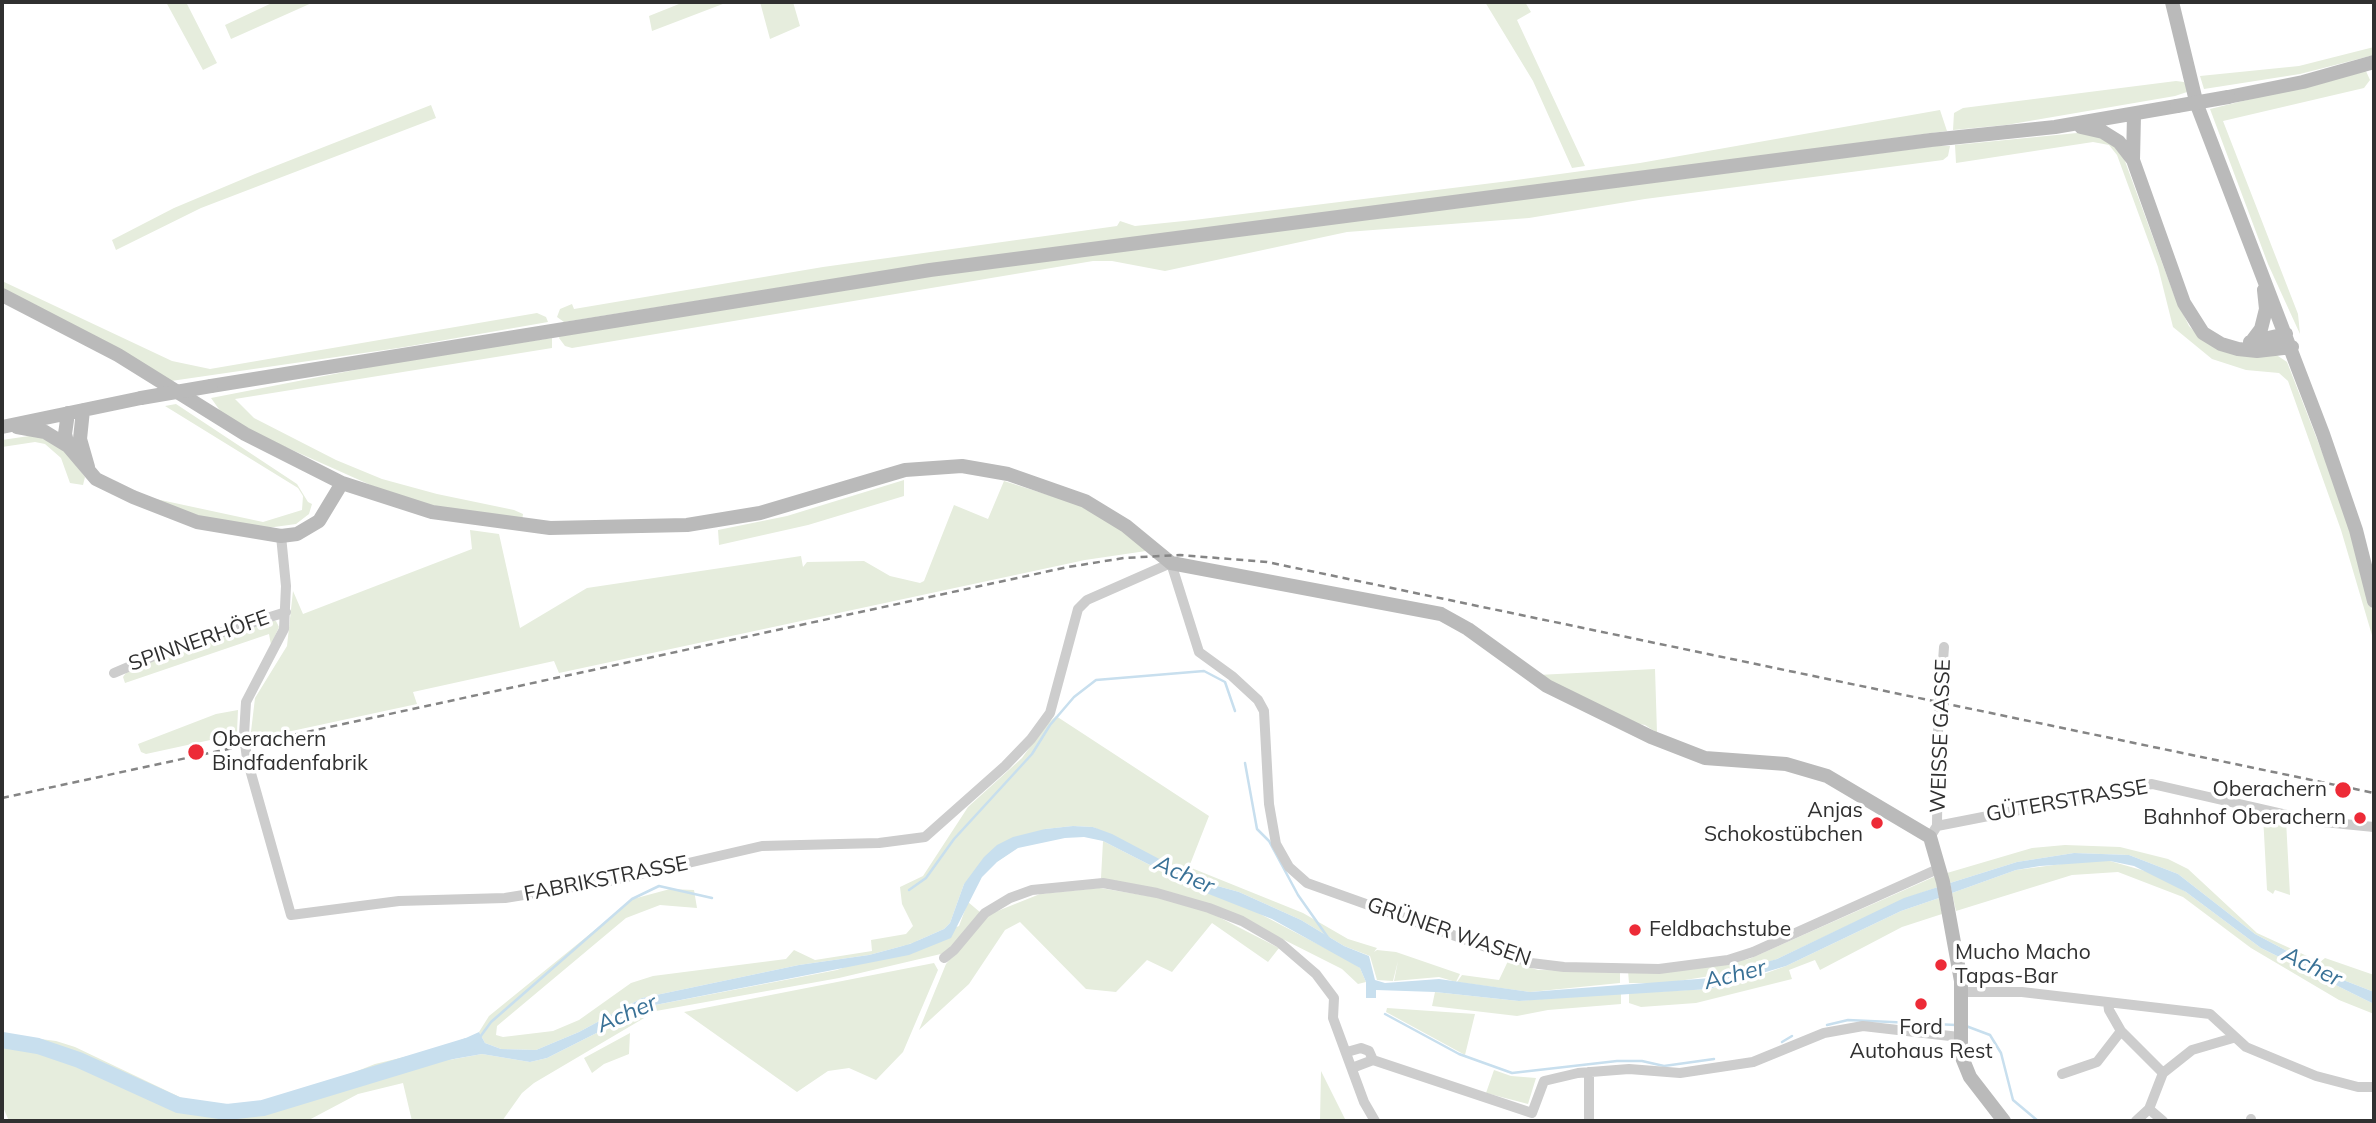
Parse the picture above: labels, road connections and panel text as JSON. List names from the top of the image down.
{
  "streets": {
    "street": [
      "SPINNERHÖFE",
      "WEISSE GASSE",
      "GÜTERSTRASSE",
      "FABRIKSTRASSE",
      "GRÜNER WASEN"
    ]
  },
  "crossings": [
    ["SPINNERHÖFE", "FABRIKSTRASSE"],
    ["WEISSE GASSE", "GÜTERSTRASSE"],
    ["FABRIKSTRASSE", "GRÜNER WASEN"]
  ],
  "water": ["Acher"],
  "places": [
    "Oberachern Bindfadenfabrik",
    "Oberachern",
    "Bahnhof Oberachern",
    "Anjas Schokostübchen",
    "Feldbachstube",
    "Mucho Macho Tapas-Bar",
    "Ford Autohaus Rest"
  ]
}
